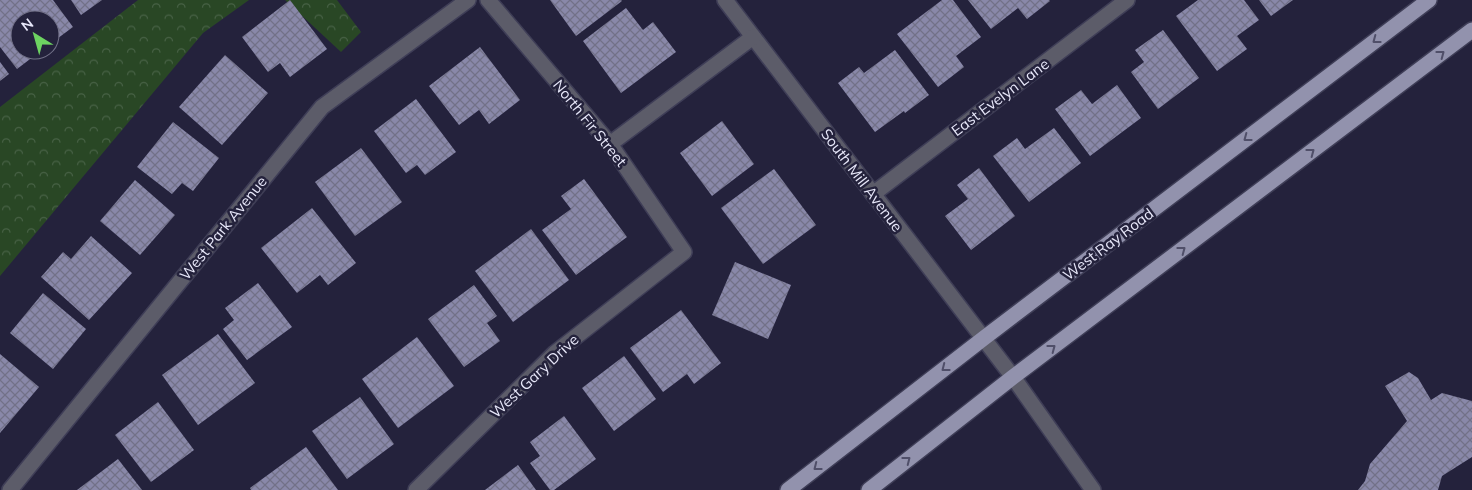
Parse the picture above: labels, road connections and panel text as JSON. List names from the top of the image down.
{
  "streets": {
    "main road": ["West Ray Road"],
    "street": [
      "East Evelyn Lane",
      "North Fir Street",
      "South Mill Avenue",
      "West Park Avenue",
      "West Gary Drive"
    ]
  },
  "crossings": [
    ["East Evelyn Lane", "South Mill Avenue"],
    ["North Fir Street", "West Gary Drive"],
    ["South Mill Avenue", "West Ray Road"]
  ],
  "north": "top left"
}
